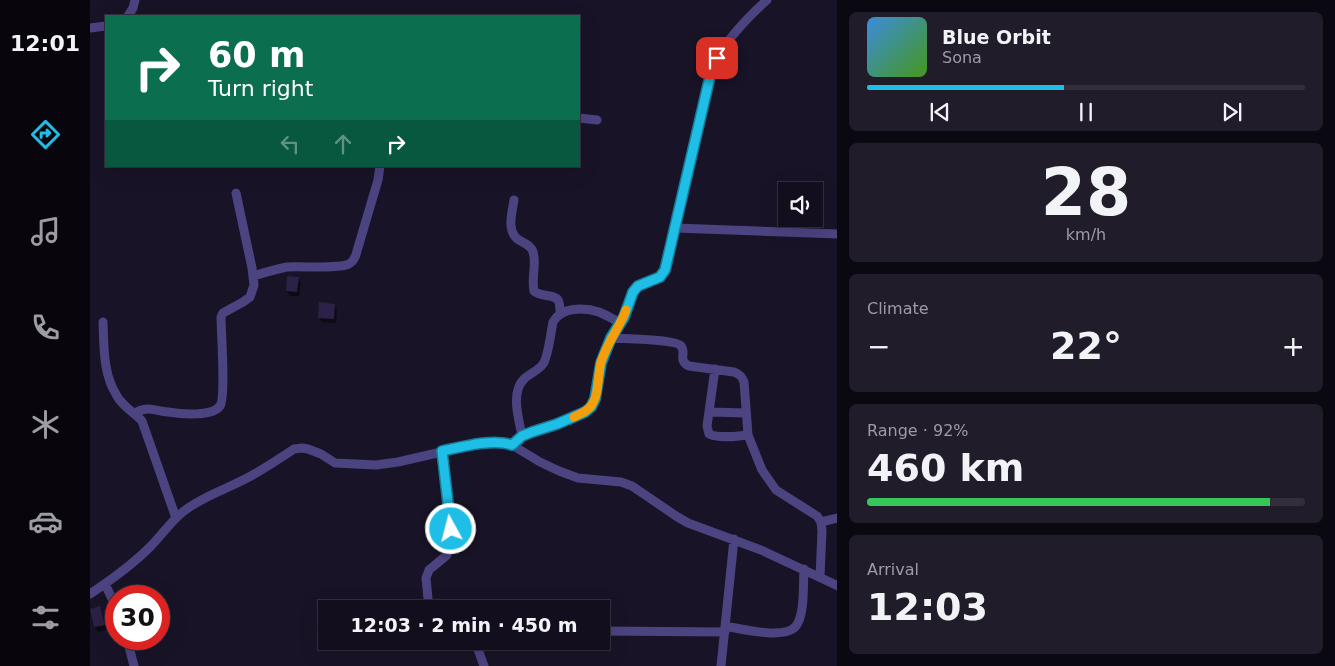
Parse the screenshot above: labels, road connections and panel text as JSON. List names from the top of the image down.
{
  "page": {
    "tabs": "12:01",
    "turn": ["60 m", "Turn right"],
    "song": ["Blue Orbit", "Sona"],
    "tile": [
      ["28", "km/h"],
      "Climate",
      ["Range · 92%", "460 km"],
      ["Arrival", "12:03"]
    ],
    "heat": ["−", "22°", "+"],
    "limit": "30",
    "trip": "12:03 · 2 min · 450 m"
  }
}
